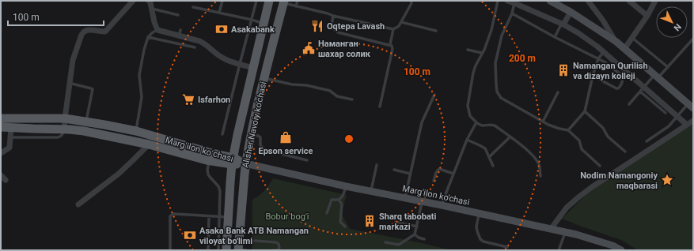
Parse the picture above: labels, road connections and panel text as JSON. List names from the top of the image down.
{
  "streets": {
    "main road": ["Alisher Navoiy ko'chasi", "Margʻilon koʻchasi", "Marg'ilon ko'chasi"]
  },
  "crossings": [
    ["Alisher Navoiy ko'chasi", "Margʻilon koʻchasi"],
    ["Alisher Navoiy ko'chasi", "Marg'ilon ko'chasi"],
    ["Margʻilon koʻchasi", "Marg'ilon ko'chasi"]
  ],
  "parks": ["Bobur bog'i"],
  "places": {
    "restaurant": ["Oqtepa Lavash"],
    "bank": ["Asakabank", "Asaka Bank ATB Namangan viloyat bo'limi"],
    "public building": ["Наманган шахар солик"],
    "building": ["Namangan Qurilish va dizayn kolleji", "Sharq tabobati markazi"],
    "supermarket": ["Isfarhon"],
    "shop": ["Epson service"],
    "place": ["Nodim Namangoniy maqbarasi"]
  },
  "scale_bar": "100 m",
  "north": "bottom right",
  "rings": ["200 m", "100 m"]
}
